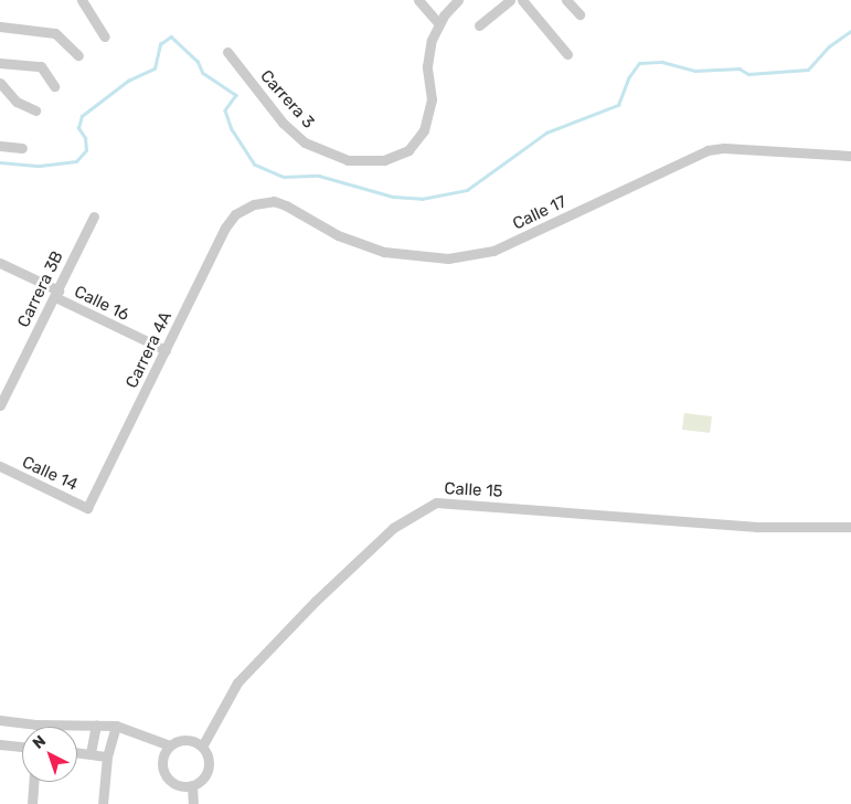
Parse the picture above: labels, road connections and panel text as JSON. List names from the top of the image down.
{
  "streets": {
    "street": [
      "Carrera 3",
      "Calle 17",
      "Carrera 3B",
      "Calle 16",
      "Carrera 4A",
      "Calle 14",
      "Calle 15"
    ]
  },
  "crossings": [
    ["Calle 17", "Carrera 4A"],
    ["Carrera 3B", "Calle 16"],
    ["Calle 16", "Carrera 4A"],
    ["Carrera 4A", "Calle 14"]
  ],
  "north": "top left"
}
